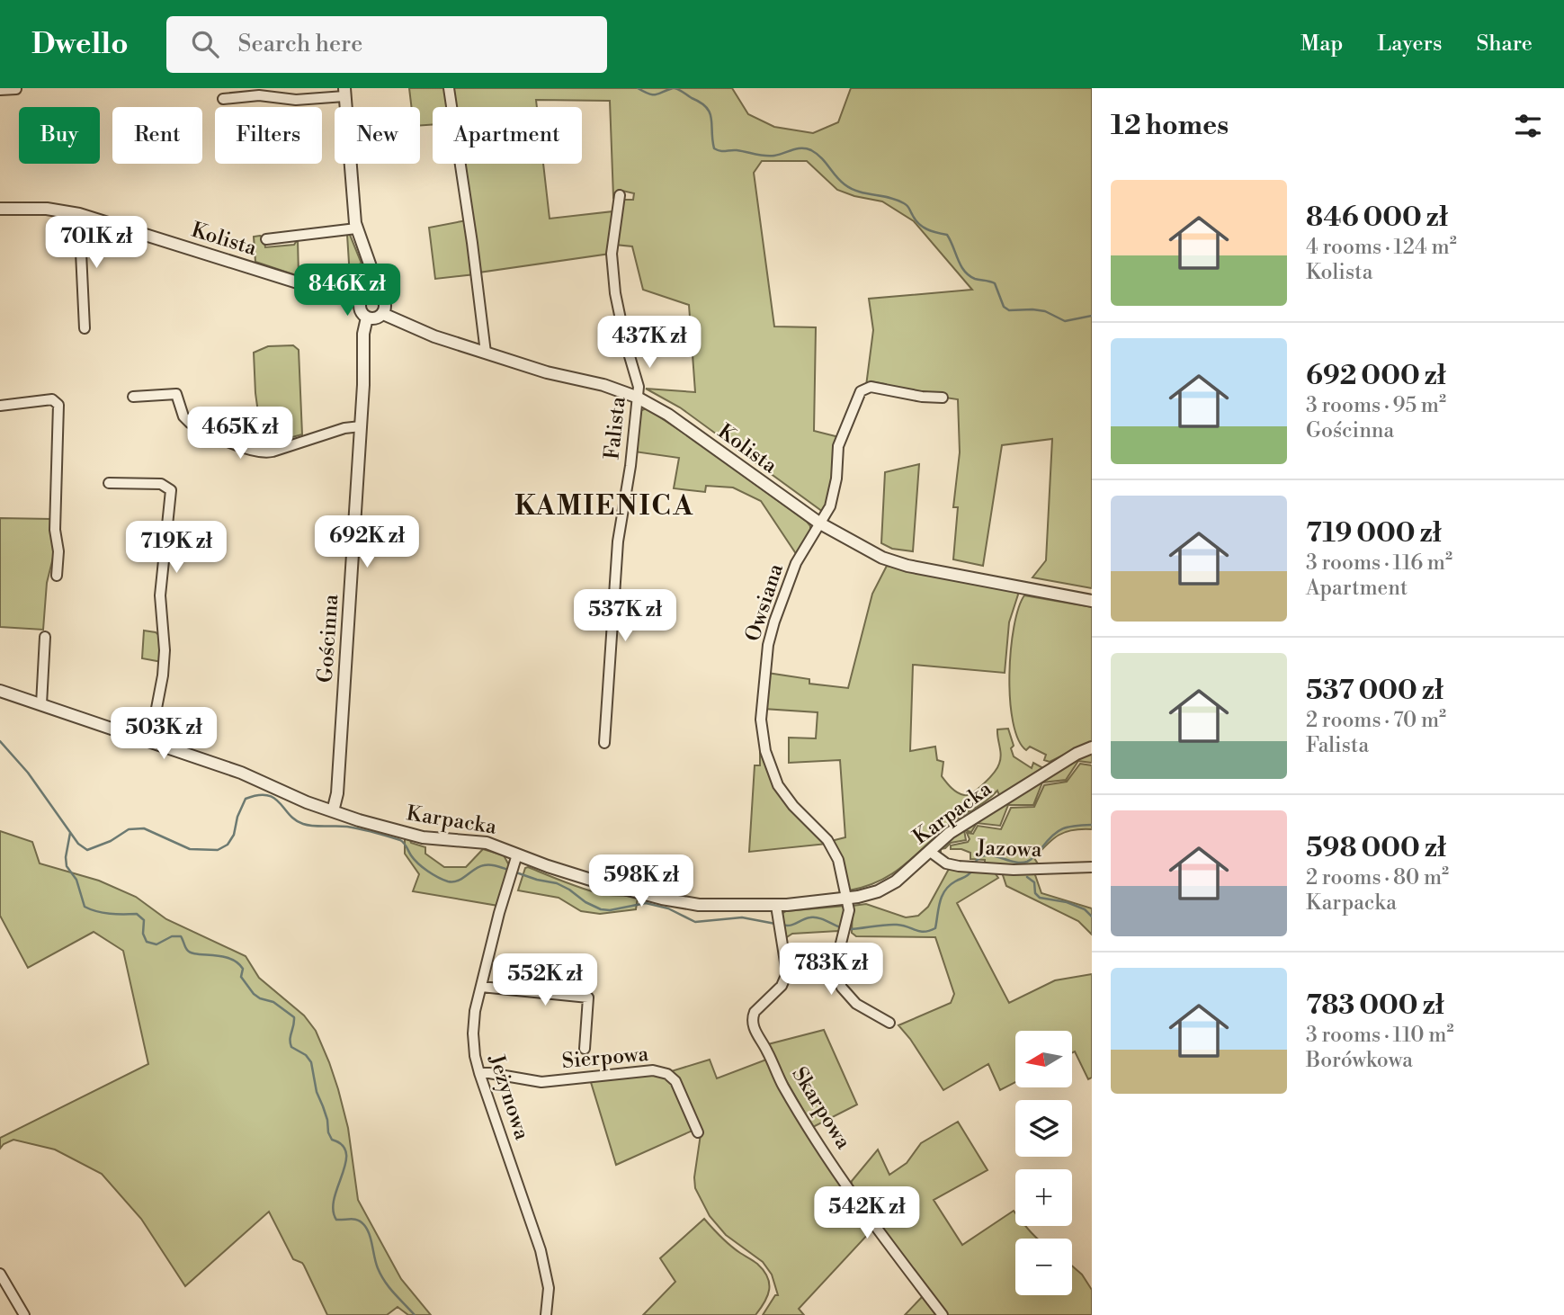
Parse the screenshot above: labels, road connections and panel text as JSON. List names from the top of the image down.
{
  "streets": {
    "street": [
      "Kolista",
      "Falista",
      "Owsiana",
      "Gościnna",
      "Karpacka",
      "Jazowa",
      "Sierpowa",
      "Jeżynowa",
      "Skarpowa"
    ]
  },
  "crossings": [
    ["Kolista", "Falista"],
    ["Kolista", "Owsiana"],
    ["Kolista", "Gościnna"],
    ["Owsiana", "Karpacka"],
    ["Gościnna", "Karpacka"],
    ["Karpacka", "Jazowa"],
    ["Karpacka", "Jeżynowa"],
    ["Karpacka", "Skarpowa"],
    ["Sierpowa", "Jeżynowa"]
  ],
  "districts": ["KAMIENICA"],
  "north": "left",
  "page": {
    "header": "Dwello",
    "search": "Search here",
    "nav": ["Map", "Layers", "Share"],
    "heading": "12 homes",
    "chip": [
      "Buy",
      "Rent",
      "Filters",
      "New",
      "Apartment"
    ],
    "list": [
      {
        "name": "846 000 zł",
        "note": "4 rooms · 124 m² · Kolista"
      },
      {
        "name": "692 000 zł",
        "note": "3 rooms · 95 m² · Gościnna"
      },
      {
        "name": "719 000 zł",
        "note": "3 rooms · 116 m² · Apartment"
      },
      {
        "name": "537 000 zł",
        "note": "2 rooms · 70 m² · Falista"
      },
      {
        "name": "598 000 zł",
        "note": "2 rooms · 80 m² · Karpacka"
      },
      {
        "name": "783 000 zł",
        "note": "3 rooms · 110 m² · Borówkowa"
      }
    ],
    "price": [
      "701K zł",
      "846K zł",
      "437K zł",
      "465K zł",
      "692K zł",
      "719K zł",
      "537K zł",
      "503K zł",
      "598K zł",
      "783K zł",
      "552K zł",
      "542K zł"
    ],
    "map_buttons": ["+", "−"]
  }
}
